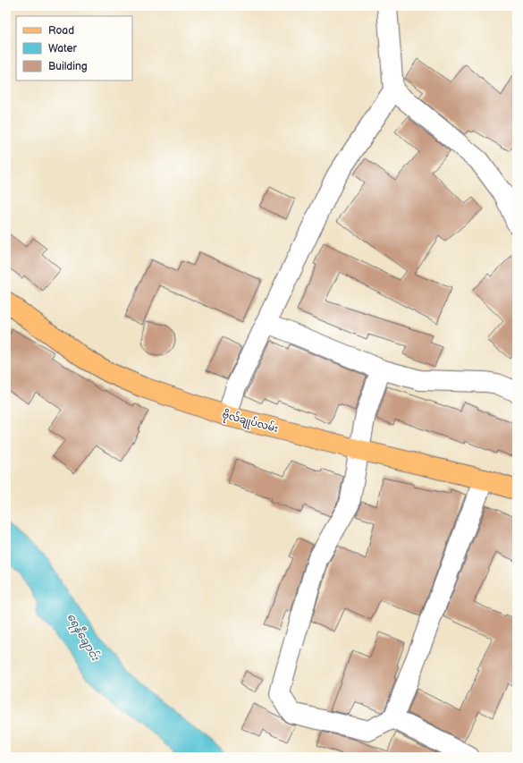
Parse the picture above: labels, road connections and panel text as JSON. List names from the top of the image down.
{
  "streets": {
    "main road": ["ဗိုလ်‌ချုပ်‌လမ်း"]
  },
  "water": ["ရေနီချောင်း"],
  "legend": ["Road", "Water", "Building"]
}
